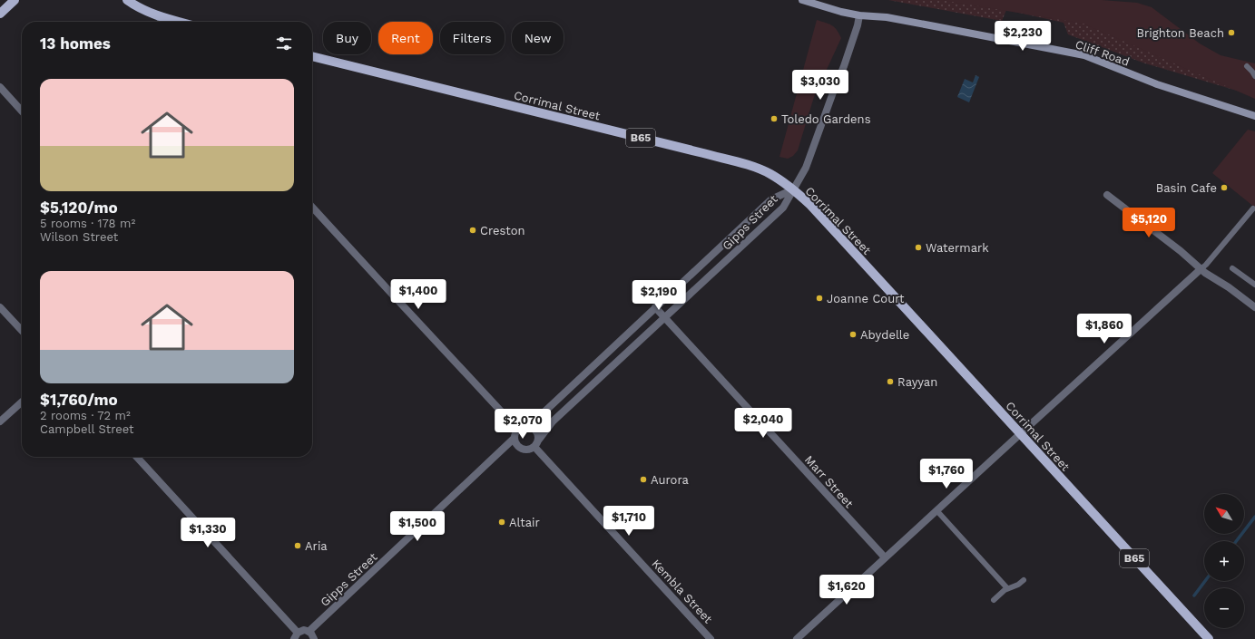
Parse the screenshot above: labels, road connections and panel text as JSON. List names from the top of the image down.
{
  "streets": {
    "main road": ["Cliff Road", "Corrimal Street", "B65"],
    "street": ["Gipps Street", "Marr Street", "Kembla Street"]
  },
  "crossings": [
    ["Corrimal Street", "Gipps Street"],
    ["Gipps Street", "Marr Street"],
    ["Gipps Street", "Kembla Street"]
  ],
  "places": [
    "Brighton Beach",
    "Toledo Gardens",
    "Basin Cafe",
    "Creston",
    "Watermark",
    "Joanne Court",
    "Abydelle",
    "Rayyan",
    "Aurora",
    "Altair",
    "Aria"
  ],
  "north": "top left",
  "page": {
    "price": [
      "$2,230",
      "$3,030",
      "$5,120",
      "$1,400",
      "$2,190",
      "$1,860",
      "$2,040",
      "$2,070",
      "$1,760",
      "$1,710",
      "$1,500",
      "$1,330",
      "$1,620"
    ],
    "chip": [
      "Buy",
      "Rent",
      "Filters",
      "New"
    ],
    "heading": "13 homes",
    "list": [
      {
        "name": "$5,120/mo",
        "note": "5 rooms · 178 m² · Wilson Street"
      },
      {
        "name": "$1,760/mo",
        "note": "2 rooms · 72 m² · Campbell Street"
      }
    ],
    "map_buttons": ["+", "−"]
  }
}
